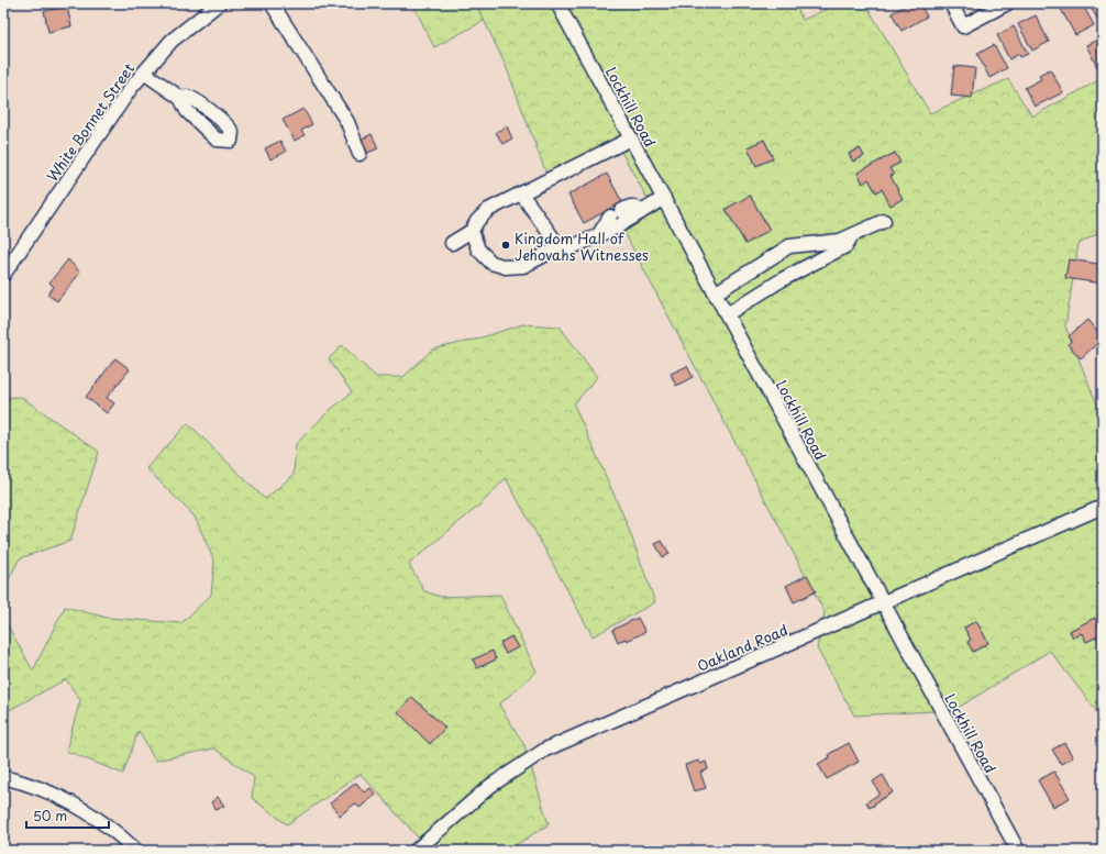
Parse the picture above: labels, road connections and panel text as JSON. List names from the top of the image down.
{
  "streets": {
    "street": ["Lockhill Road", "White Bonnet Street", "Oakland Road"]
  },
  "crossings": [
    ["Lockhill Road", "Oakland Road"]
  ],
  "places": ["Kingdom Hall of Jehovahs Witnesses"],
  "scale_bar": "50 m"
}
